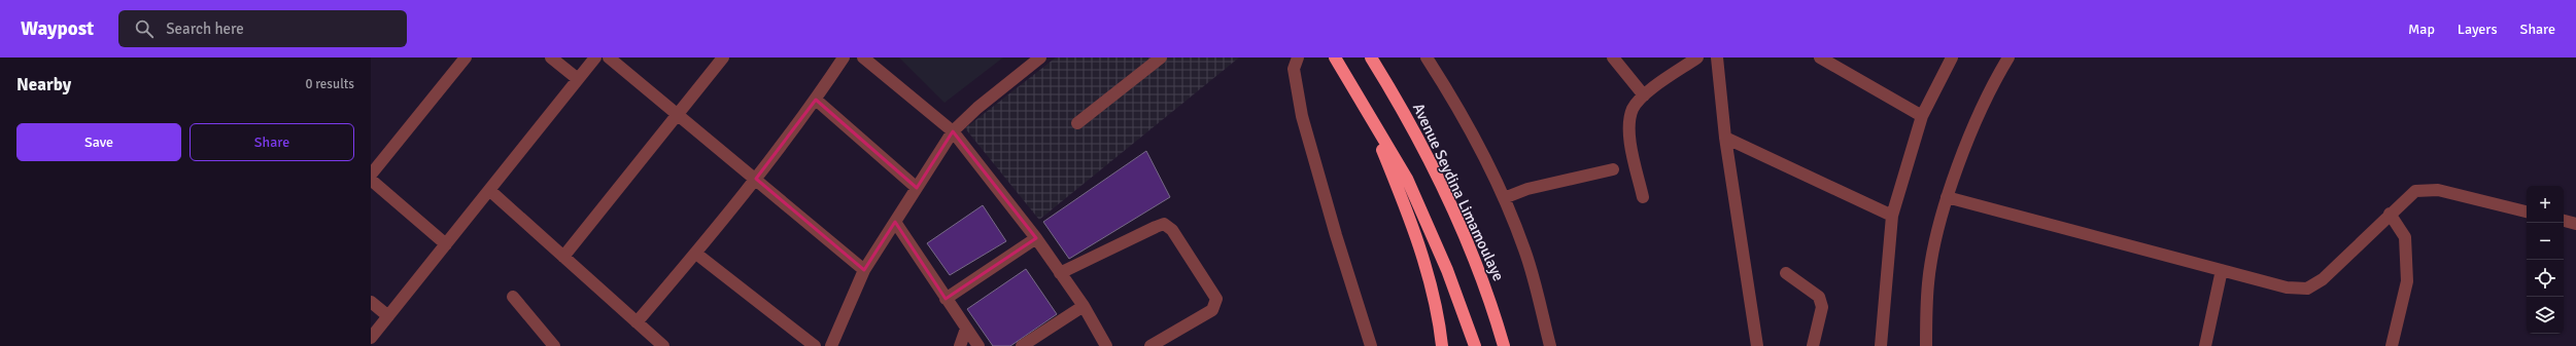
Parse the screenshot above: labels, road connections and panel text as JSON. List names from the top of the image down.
{
  "streets": {
    "highway": ["Avenue Seydina Limamoulaye"]
  },
  "page": {
    "header": "Waypost",
    "search": "Search here",
    "nav": ["Map", "Layers", "Share"],
    "heading": ["Nearby", "0 results"],
    "buttons": ["Save", "Share"],
    "map_buttons": ["+", "−"]
  }
}
